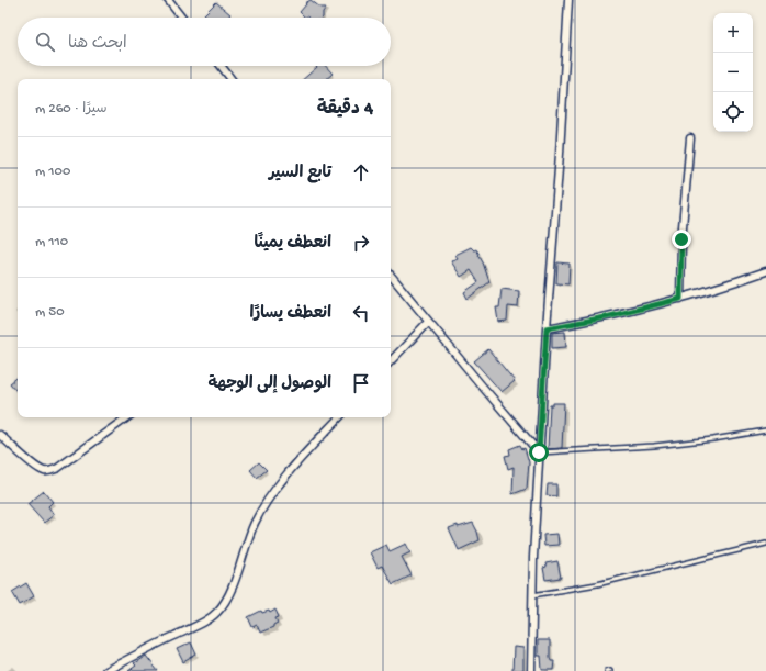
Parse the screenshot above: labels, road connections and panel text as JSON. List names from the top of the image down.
{
  "page": {
    "map_buttons": ["+", "−"],
    "search": "ابحث هنا",
    "heading": ["4 دقيقة", "سيرًا · 260 m"],
    "list": [
      ["تابع السير", "100 m"],
      ["انعطف يمينًا", "110 m"],
      ["انعطف يسارًا", "50 m"],
      "الوصول إلى الوجهة"
    ]
  }
}
